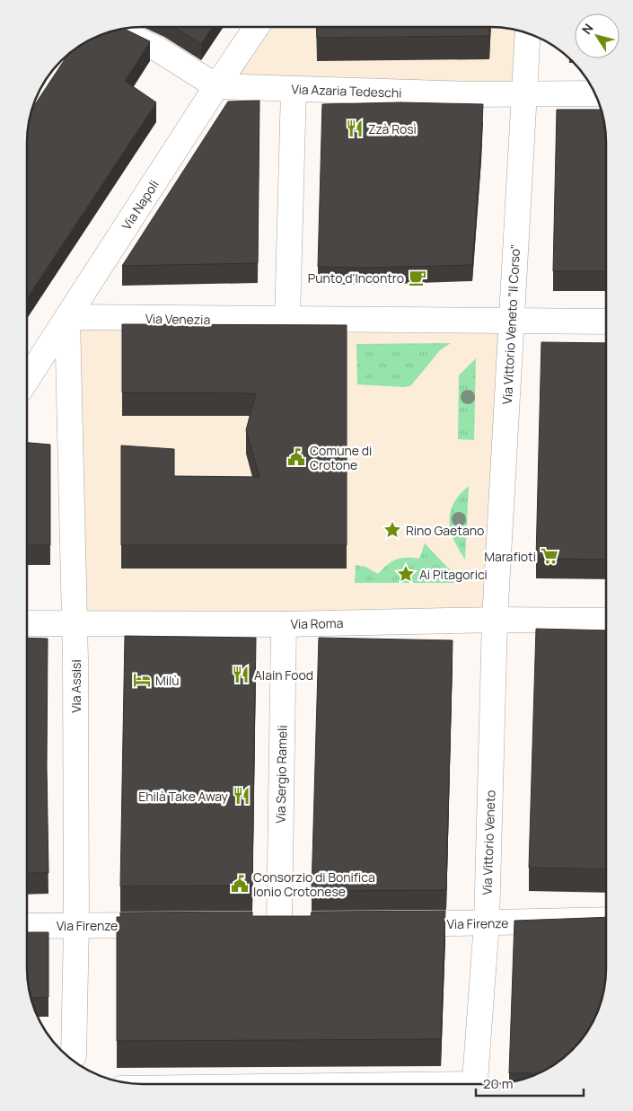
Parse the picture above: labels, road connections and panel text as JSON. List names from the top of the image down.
{
  "streets": {
    "street": [
      "Via Azaria Tedeschi",
      "Via Napoli",
      "Via Venezia",
      "Via Vittorio Veneto \"Il Corso\"",
      "Via Roma",
      "Via Assisi",
      "Via Sergio Rameli",
      "Via Vittorio Veneto",
      "Via Firenze"
    ]
  },
  "crossings": [
    ["Via Azaria Tedeschi", "Via Napoli"],
    ["Via Azaria Tedeschi", "Via Vittorio Veneto \"Il Corso\""],
    ["Via Napoli", "Via Venezia"],
    ["Via Napoli", "Via Assisi"],
    ["Via Venezia", "Via Vittorio Veneto \"Il Corso\""],
    ["Via Venezia", "Via Assisi"],
    ["Via Vittorio Veneto \"Il Corso\"", "Via Roma"],
    ["Via Vittorio Veneto \"Il Corso\"", "Via Vittorio Veneto"],
    ["Via Roma", "Via Assisi"],
    ["Via Roma", "Via Sergio Rameli"],
    ["Via Roma", "Via Vittorio Veneto"],
    ["Via Assisi", "Via Firenze"],
    ["Via Vittorio Veneto", "Via Firenze"]
  ],
  "places": {
    "restaurant": ["Zzà Rosì", "Alain Food", "Ehilà Take Away"],
    "cafe": ["Punto d'Incontro"],
    "public building": ["Comune di Crotone", "Consorzio di Bonifica Ionio Crotonese"],
    "place": ["Rino Gaetano", "Ai Pitagorici"],
    "supermarket": ["Marafioti"],
    "hotel": ["Milù"]
  },
  "scale_bar": "20 m",
  "north": "top left"
}
